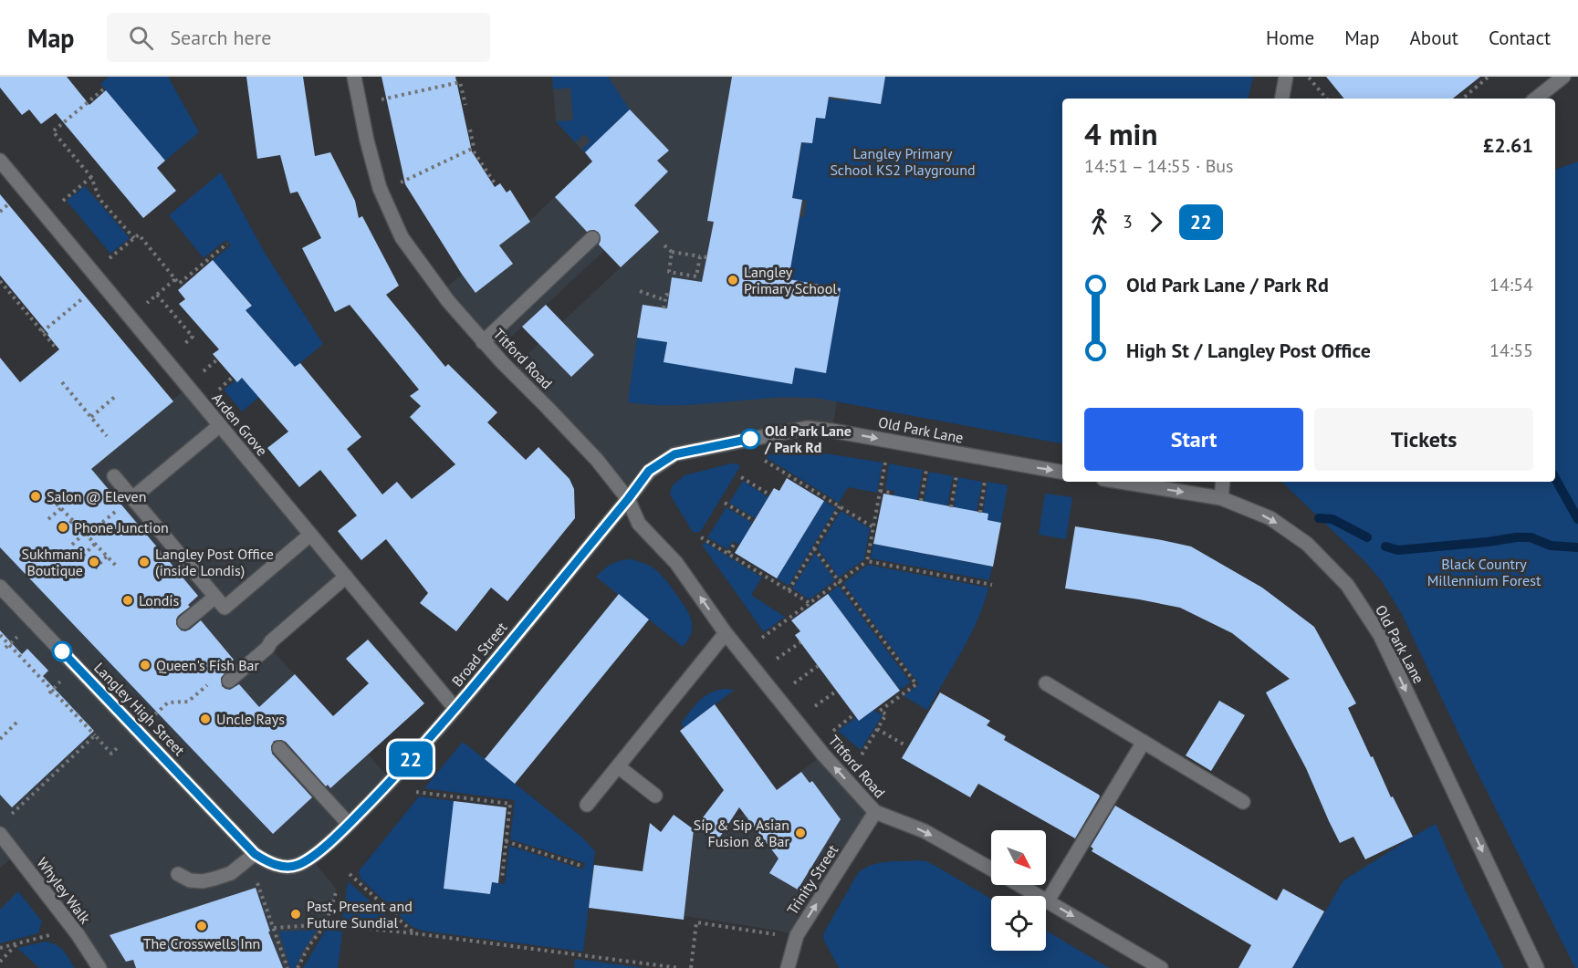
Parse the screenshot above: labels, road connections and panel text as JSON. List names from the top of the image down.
{
  "streets": {
    "main road": [
      "Titford Road",
      "Arden Grove",
      "Old Park Lane",
      "Broad Street",
      "Langley High Street",
      "Trinity Street",
      "Whyley Walk"
    ]
  },
  "crossings": [
    ["Titford Road", "Old Park Lane"],
    ["Titford Road", "Broad Street"],
    ["Titford Road", "Trinity Street"],
    ["Arden Grove", "Broad Street"],
    ["Old Park Lane", "Broad Street"],
    ["Broad Street", "Langley High Street"]
  ],
  "one_way": ["Old Park Lane", "Trinity Street"],
  "parks": ["Langley Primary School KS2 Playground", "Black Country Millennium Forest"],
  "places": [
    "Langley Primary School",
    "Old Park Lane / Park Rd",
    "Salon @ Eleven",
    "Phone Junction",
    "Sukhmani Boutique",
    "Langley Post Office (inside Londis)",
    "Londis",
    "Queen's Fish Bar",
    "Uncle Rays",
    "Sip & Sip Asian Fusion & Bar",
    "Past, Present and Future Sundial",
    "The Crosswells Inn"
  ],
  "lines": ["bus line 22"],
  "north": "bottom right",
  "page": {
    "header": "Map",
    "search": "Search here",
    "nav": [
      "Home",
      "Map",
      "About",
      "Contact"
    ],
    "on_map": "22",
    "heading": ["4 min", "14:51 – 14:55 · Bus", "£2.61"],
    "legs": ["3", "22"],
    "list": [
      {
        "name": "Old Park Lane / Park Rd",
        "value": "14:54"
      },
      {
        "name": "High St / Langley Post Office",
        "value": "14:55"
      }
    ],
    "buttons": ["Start", "Tickets"]
  }
}
